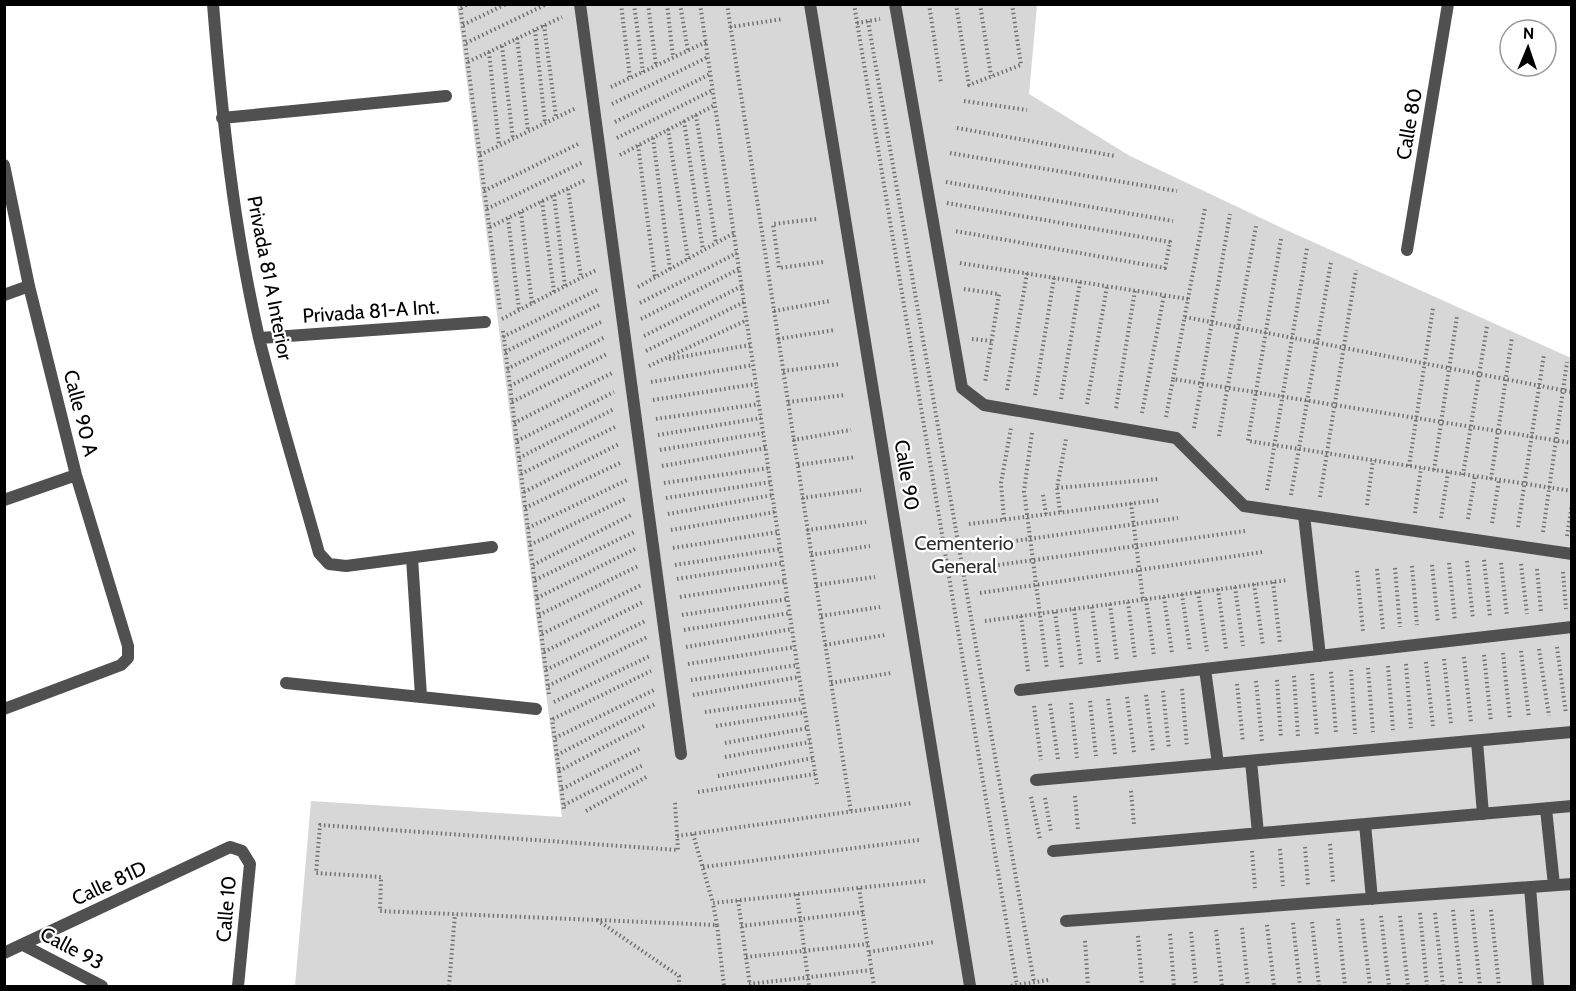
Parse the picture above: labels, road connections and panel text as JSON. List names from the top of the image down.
{
  "streets": {
    "street": [
      "Calle 80",
      "Privada 81 A Interior",
      "Privada 81-A Int.",
      "Calle 90 A",
      "Calle 90",
      "Calle 81D",
      "Calle 10",
      "Calle 93"
    ]
  },
  "crossings": [
    ["Privada 81 A Interior", "Privada 81-A Int."],
    ["Calle 81D", "Calle 10"],
    ["Calle 81D", "Calle 93"]
  ],
  "parks": ["Cementerio General"],
  "north": "top"
}
